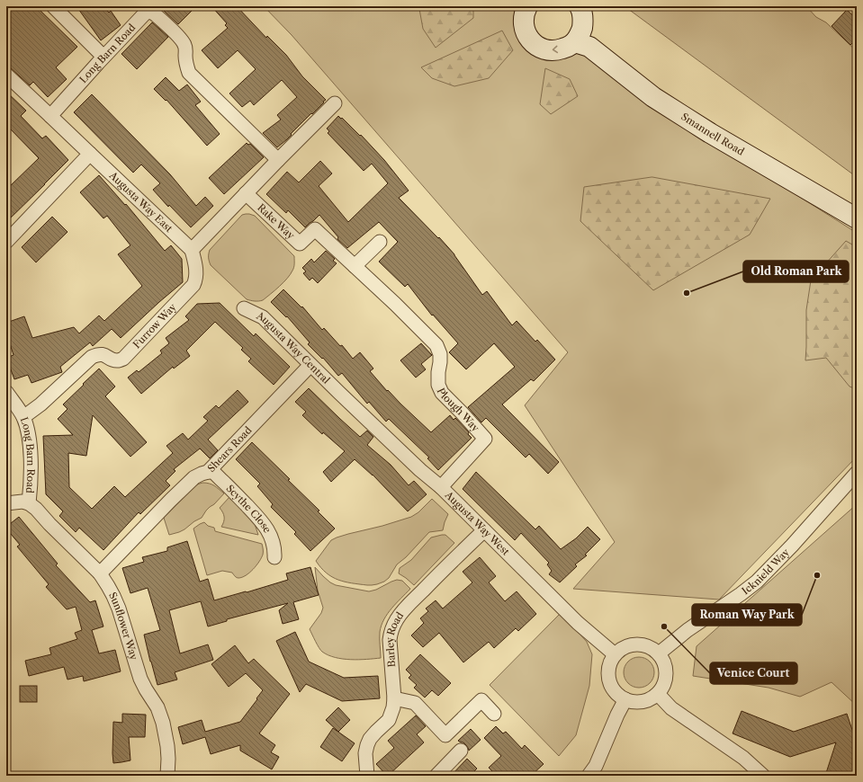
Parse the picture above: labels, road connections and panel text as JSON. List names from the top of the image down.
{
  "streets": {
    "street": [
      "Long Barn Road",
      "Smannell Road",
      "Augusta Way East",
      "Rake Way",
      "Furrow Way",
      "Augusta Way Central",
      "Plough Way",
      "Shears Road",
      "Scythe Close",
      "Augusta Way West",
      "Icknield Way",
      "Sunflower Way",
      "Barley Road"
    ]
  },
  "crossings": [
    ["Long Barn Road", "Furrow Way"],
    ["Long Barn Road", "Sunflower Way"],
    ["Augusta Way East", "Furrow Way"],
    ["Rake Way", "Plough Way"],
    ["Augusta Way Central", "Shears Road"],
    ["Augusta Way Central", "Augusta Way West"],
    ["Plough Way", "Augusta Way West"],
    ["Shears Road", "Scythe Close"],
    ["Shears Road", "Sunflower Way"],
    ["Augusta Way West", "Icknield Way"],
    ["Augusta Way West", "Barley Road"]
  ],
  "places": ["Old Roman Park", "Roman Way Park", "Venice Court"]
}
